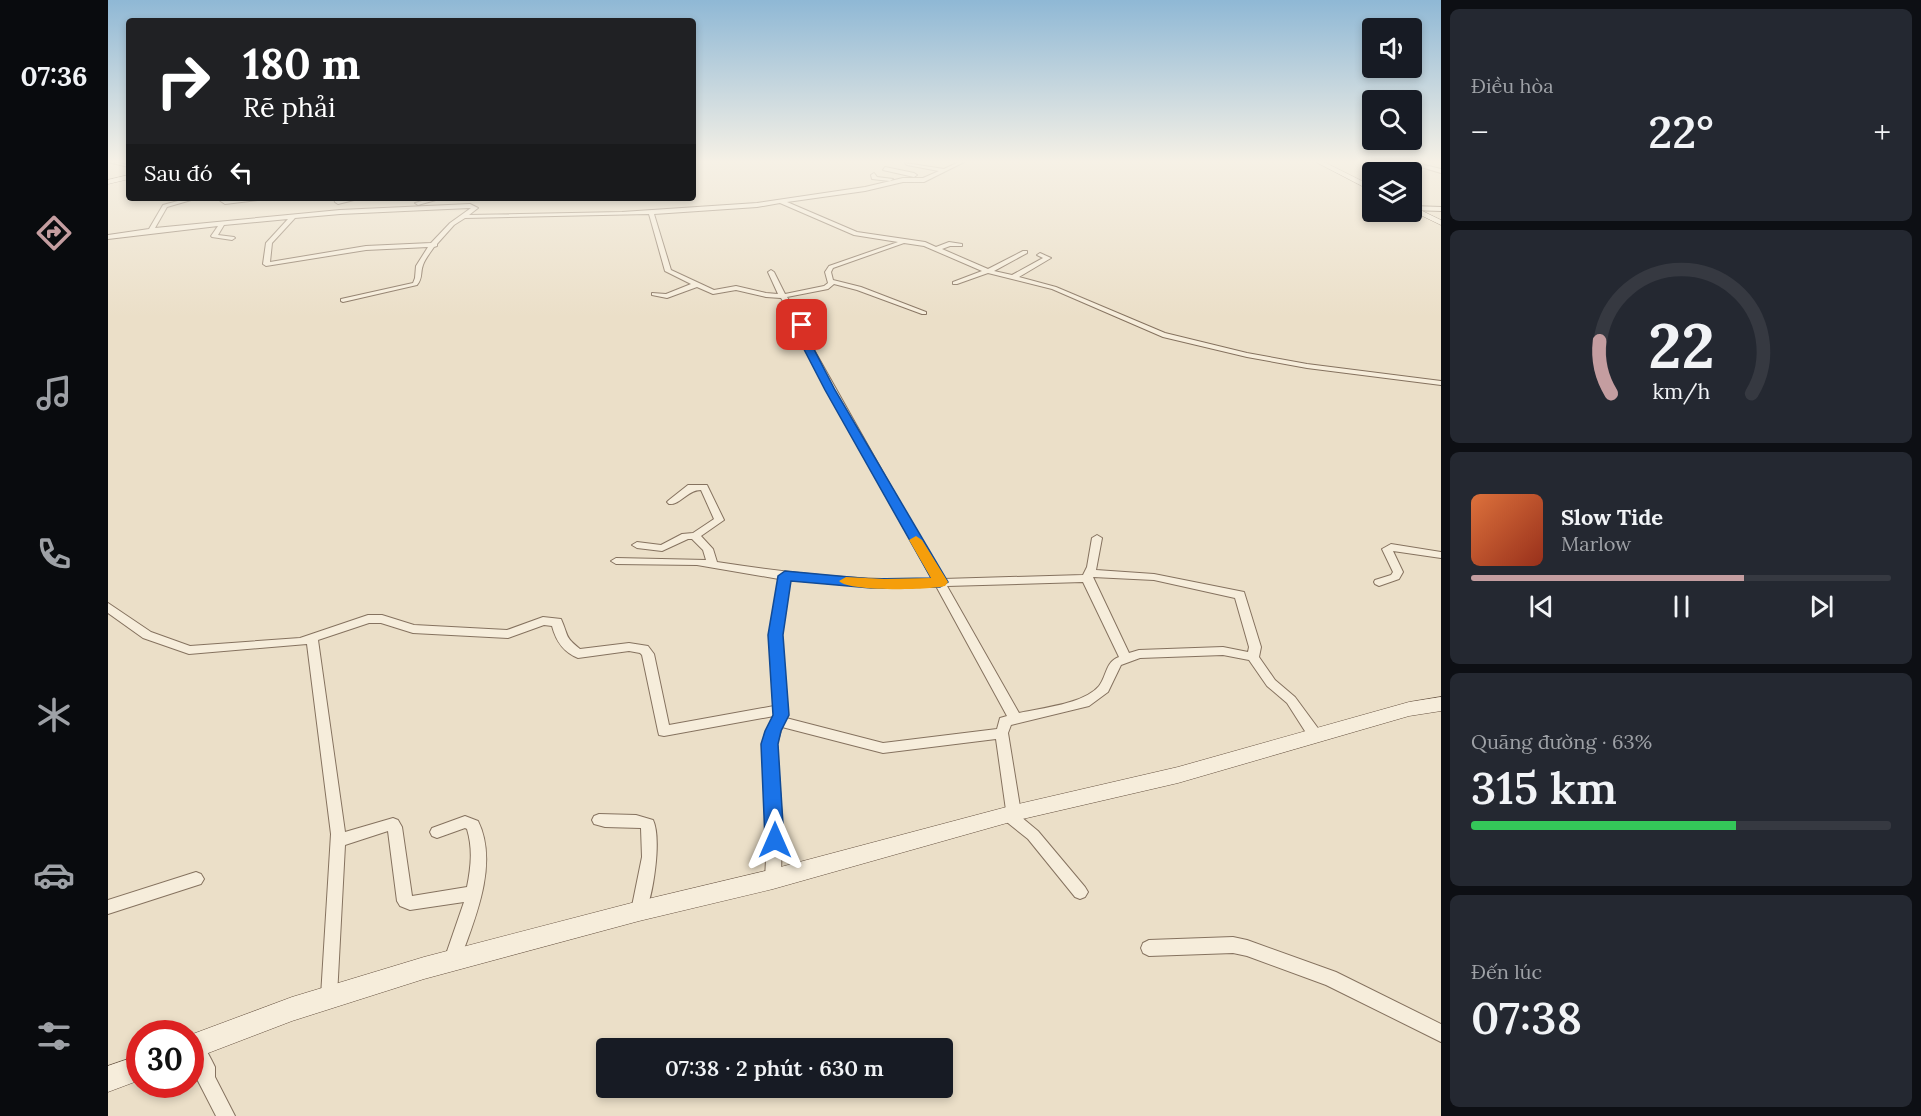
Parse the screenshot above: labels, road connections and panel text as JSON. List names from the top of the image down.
{
  "page": {
    "tabs": "07:36",
    "tile": [
      "Điều hòa",
      ["Quãng đường · 63%", "315 km"],
      ["Đến lúc", "07:38"]
    ],
    "turn": ["180 m", "Rẽ phải"],
    "heat": ["−", "22°", "+"],
    "then": "Sau đó",
    "song": ["Slow Tide", "Marlow"],
    "limit": "30",
    "trip": "07:38 · 2 phút · 630 m",
    "gauge": ["22", "km/h"]
  }
}
